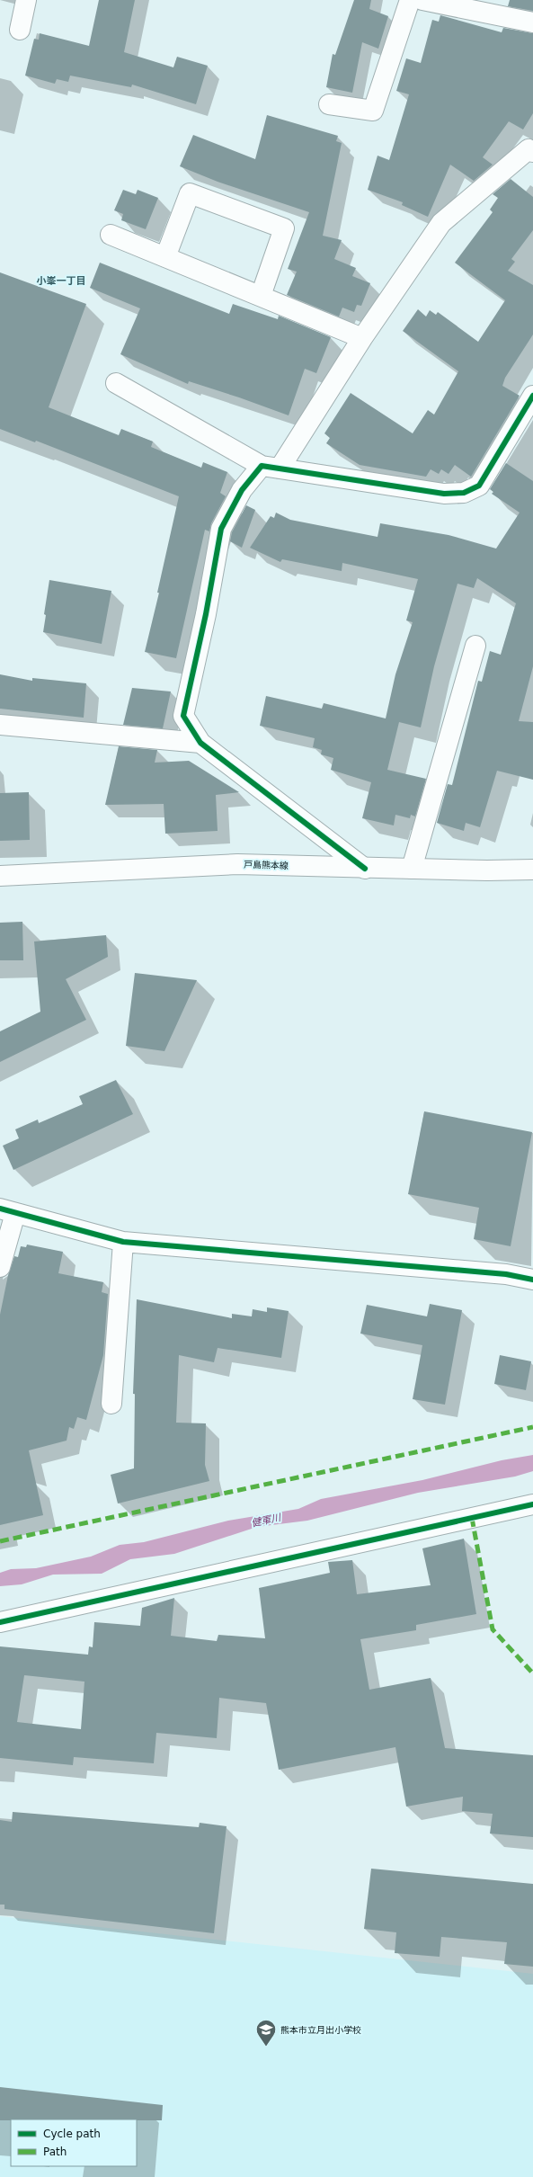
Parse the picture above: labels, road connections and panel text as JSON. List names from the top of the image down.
{
  "streets": {
    "street": ["戸島熊本線"]
  },
  "districts": ["小峯一丁目"],
  "water": ["健軍川"],
  "places": {
    "school or university": ["熊本市立月出小学校"]
  },
  "legend": ["Cycle path", "Path"]
}
